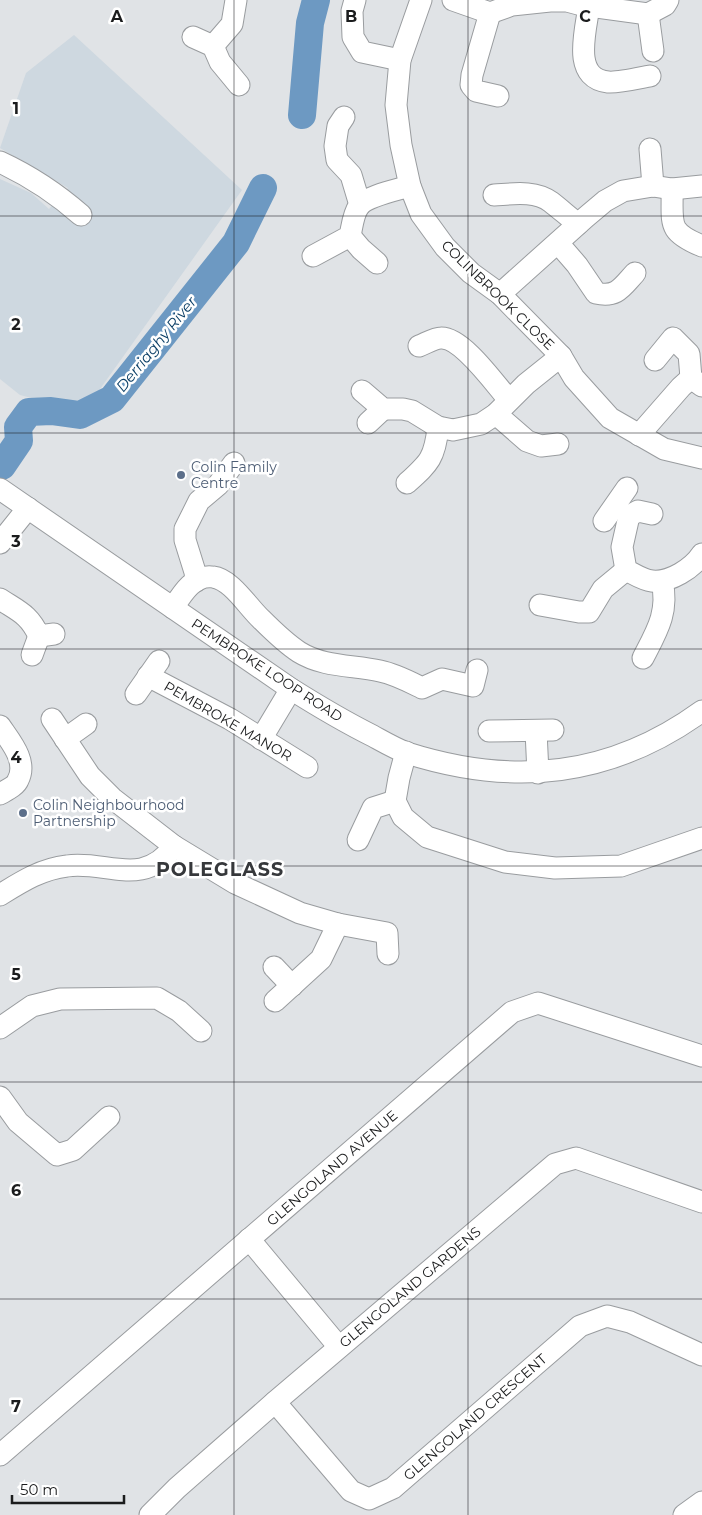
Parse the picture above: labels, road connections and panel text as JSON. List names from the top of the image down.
{
  "streets": {
    "street": [
      "COLINBROOK CLOSE",
      "PEMBROKE LOOP ROAD",
      "PEMBROKE MANOR",
      "GLENGOLAND AVENUE",
      "GLENGOLAND GARDENS",
      "GLENGOLAND CRESCENT"
    ]
  },
  "crossings": [
    ["GLENGOLAND GARDENS", "GLENGOLAND CRESCENT"]
  ],
  "districts": ["POLEGLASS"],
  "water": ["Derriaghy River"],
  "places": ["Colin Family Centre", "Colin Neighbourhood Partnership"],
  "scale_bar": "50 m",
  "grid": {
    "columns": ["A", "B", "C"],
    "rows": [
      "1",
      "2",
      "3",
      "4",
      "5",
      "6",
      "7"
    ]
  }
}
